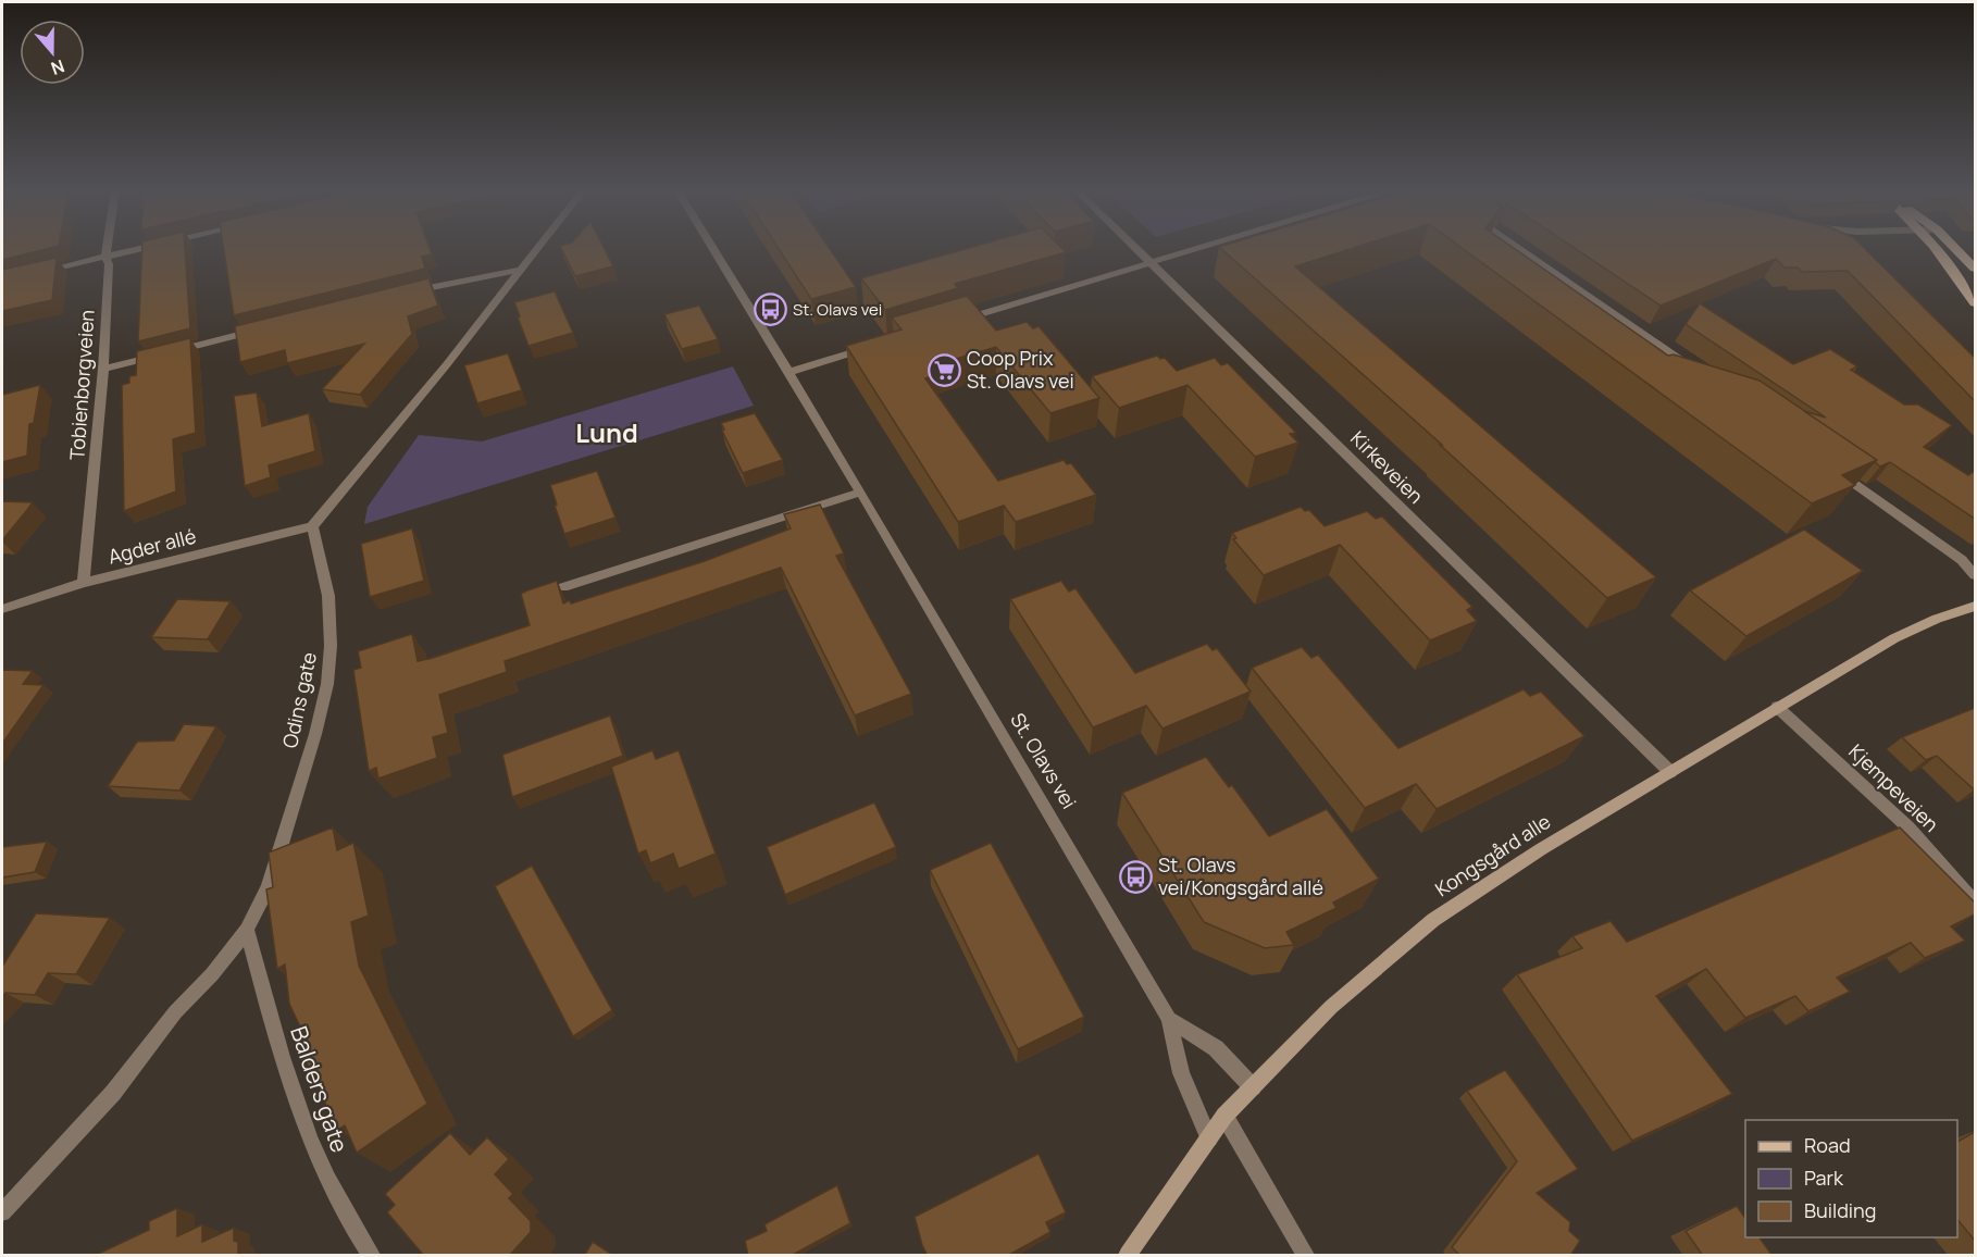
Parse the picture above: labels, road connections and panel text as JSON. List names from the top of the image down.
{
  "streets": {
    "street": [
      "Tobienborgveien",
      "Kirkeveien",
      "Agder allé",
      "Odins gate",
      "St. Olavs vei",
      "Kjempeveien",
      "Kongsgård alle",
      "Balders gate"
    ]
  },
  "crossings": [
    ["Tobienborgveien", "Agder allé"],
    ["Kirkeveien", "Kongsgård alle"],
    ["Agder allé", "Odins gate"],
    ["Odins gate", "Balders gate"],
    ["St. Olavs vei", "Kongsgård alle"],
    ["Kjempeveien", "Kongsgård alle"]
  ],
  "districts": ["Lund"],
  "places": {
    "bus stop": ["St. Olavs vei", "St. Olavs vei/Kongsgård allé"],
    "supermarket": ["Coop Prix St. Olavs vei"]
  },
  "legend": ["Road", "Park", "Building"],
  "north": "bottom"
}
